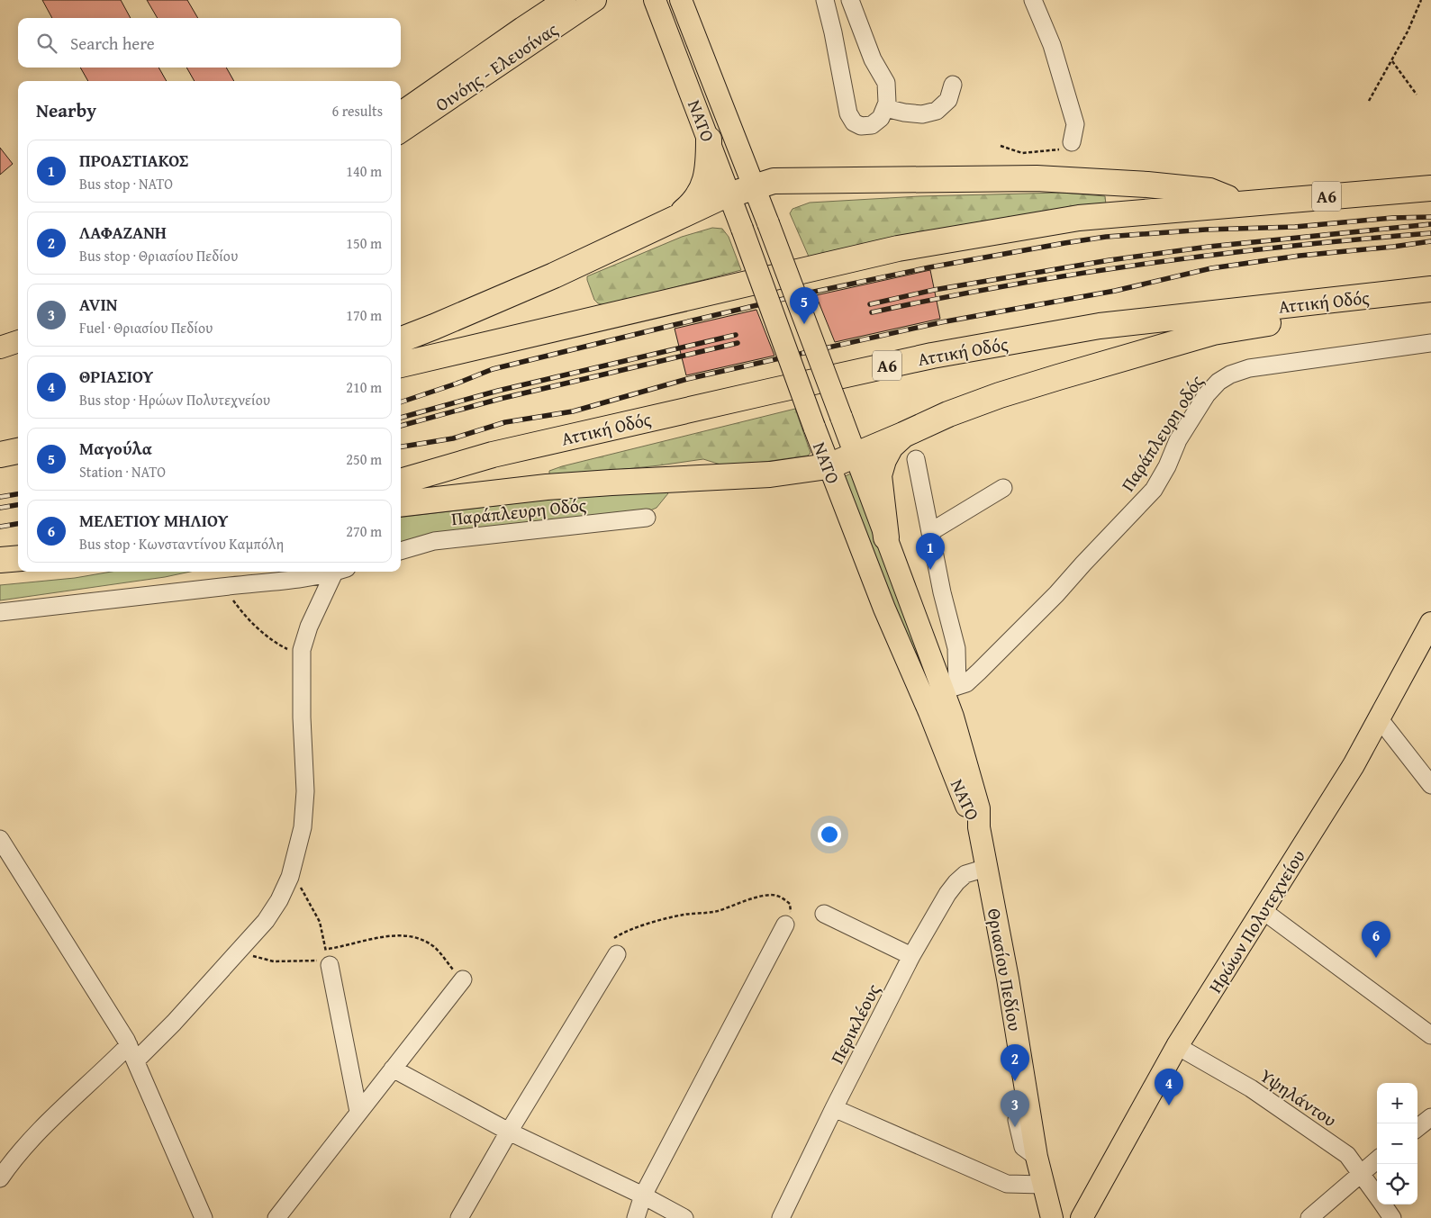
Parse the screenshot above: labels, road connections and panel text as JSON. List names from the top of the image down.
{
  "streets": {
    "highway": ["Α6", "Αττική Οδός"],
    "main road": [
      "Οινόης - Ελευσίνας",
      "ΝΑΤΟ",
      "Ηρώων Πολυτεχνείου",
      "Θριασίου Πεδίου"
    ],
    "street": [
      "Παράπλευρη οδός",
      "Παράπλευρη Οδός",
      "Περικλέους",
      "Υψηλάντου"
    ]
  },
  "crossings": [
    ["ΝΑΤΟ", "Παράπλευρη οδός"],
    ["ΝΑΤΟ", "Θριασίου Πεδίου"],
    ["Ηρώων Πολυτεχνείου", "Υψηλάντου"],
    ["Θριασίου Πεδίου", "Περικλέους"]
  ],
  "page": {
    "search": "Search here",
    "heading": ["Nearby", "6 results"],
    "list": [
      {
        "mark": "1",
        "name": "ΠΡΟΑΣΤΙΑΚΟΣ",
        "note": "Bus stop · ΝΑΤΟ",
        "value": "140 m"
      },
      {
        "mark": "2",
        "name": "ΛΑΦΑΖΑΝΗ",
        "note": "Bus stop · Θριασίου Πεδίου",
        "value": "150 m"
      },
      {
        "mark": "3",
        "name": "AVIN",
        "note": "Fuel · Θριασίου Πεδίου",
        "value": "170 m"
      },
      {
        "mark": "4",
        "name": "ΘΡΙΑΣΙΟΥ",
        "note": "Bus stop · Ηρώων Πολυτεχνείου",
        "value": "210 m"
      },
      {
        "mark": "5",
        "name": "Μαγούλα",
        "note": "Station · ΝΑΤΟ",
        "value": "250 m"
      },
      {
        "mark": "6",
        "name": "ΜΕΛΕΤΙΟΥ ΜΗΛΙΟΥ",
        "note": "Bus stop · Κωνσταντίνου Καμπόλη",
        "value": "270 m"
      }
    ],
    "pins": [
      "5",
      "1",
      "6",
      "2",
      "4",
      "3"
    ],
    "map_buttons": ["+", "−"]
  }
}
